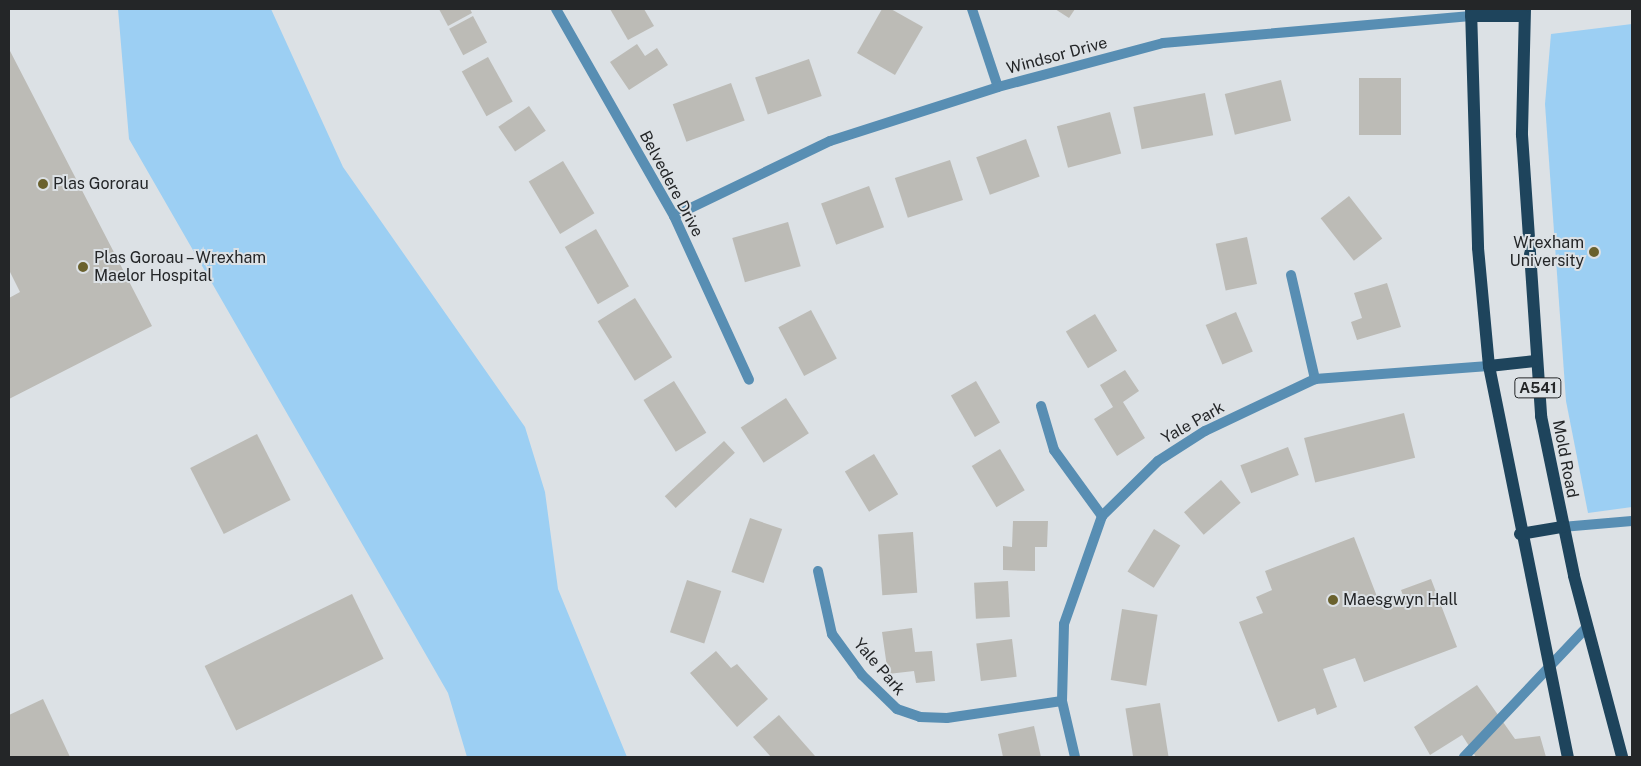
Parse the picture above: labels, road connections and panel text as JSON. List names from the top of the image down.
{
  "streets": {
    "main road": ["A541", "Mold Road"],
    "street": ["Windsor Drive", "Belvedere Drive", "Yale Park"]
  },
  "crossings": [
    ["Windsor Drive", "Belvedere Drive"],
    ["Windsor Drive", "A541"],
    ["A541", "Yale Park"]
  ],
  "places": [
    "Plas Gororau",
    "Wrexham University",
    "Plas Goroau – Wrexham Maelor Hospital",
    "Maesgwyn Hall"
  ]
}
